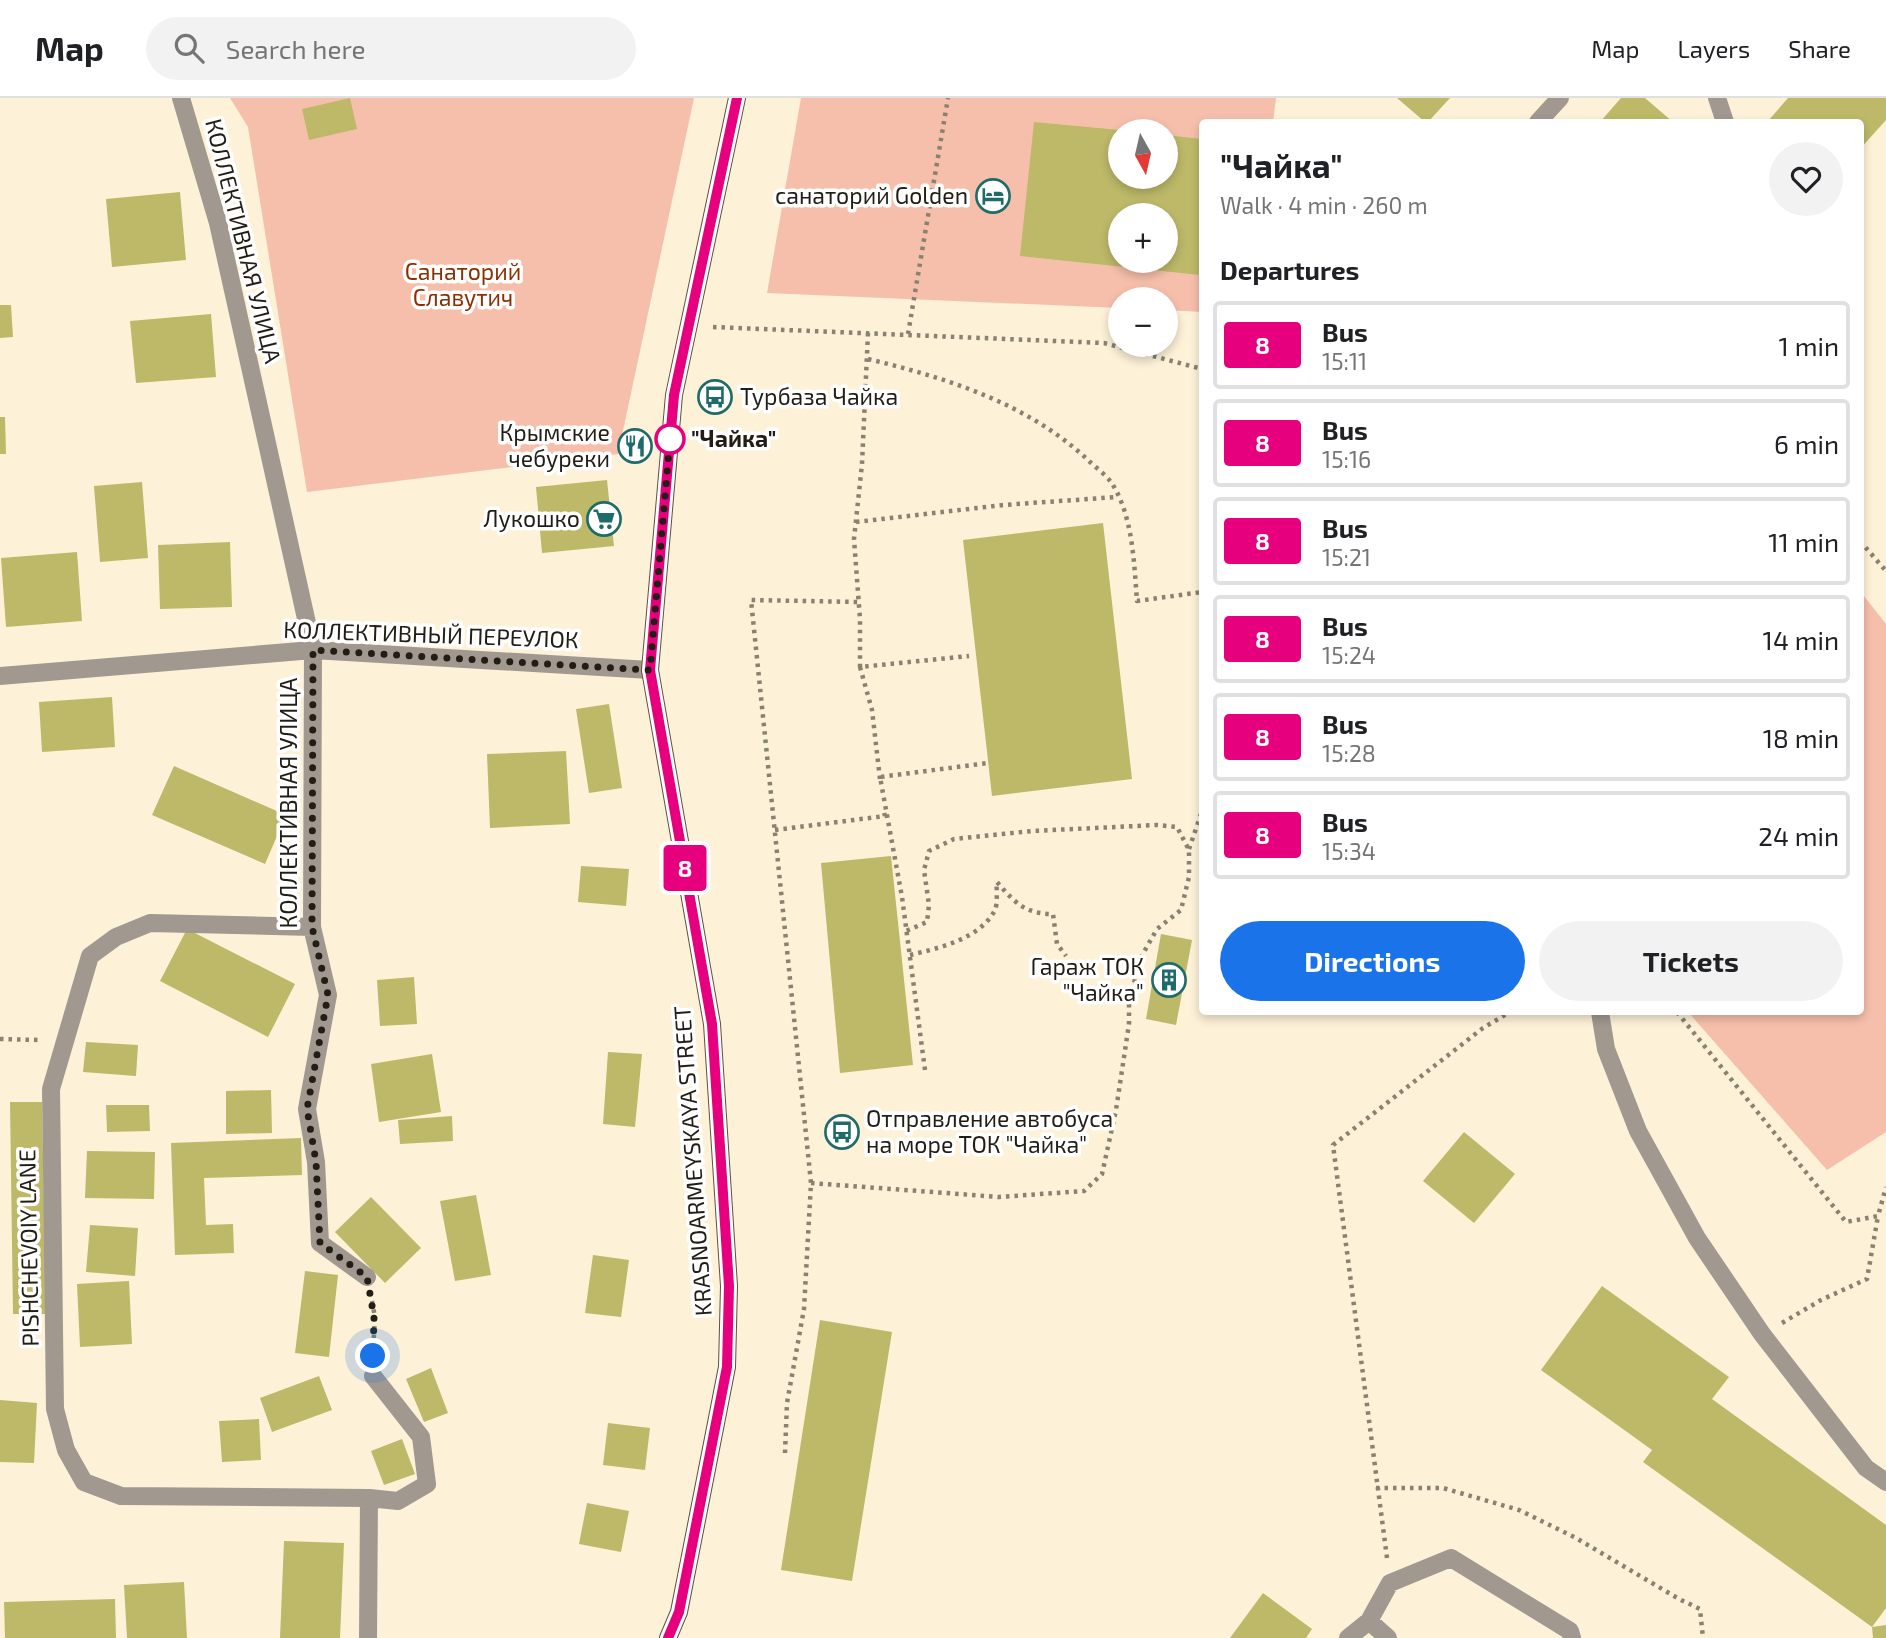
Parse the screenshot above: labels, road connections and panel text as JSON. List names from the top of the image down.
{
  "streets": {
    "main road": ["KRASNOARMEYSKAYA STREET"],
    "street": ["КОЛЛЕКТИВНАЯ УЛИЦА", "КОЛЛЕКТИВНЫЙ ПЕРЕУЛОК", "PISHCHEVOIY LANE"]
  },
  "crossings": [
    ["КОЛЛЕКТИВНАЯ УЛИЦА", "КОЛЛЕКТИВНЫЙ ПЕРЕУЛОК"],
    ["КОЛЛЕКТИВНАЯ УЛИЦА", "PISHCHEVOIY LANE"],
    ["КОЛЛЕКТИВНЫЙ ПЕРЕУЛОК", "KRASNOARMEYSKAYA STREET"]
  ],
  "parks": ["Санаторий Славутич"],
  "places": {
    "hotel": ["санаторий Golden"],
    "bus stop": ["Турбаза Чайка", "Отправление автобуса на море ТОК \"Чайка\""],
    "other": ["\"Чайка\""],
    "restaurant": ["Крымские чебуреки"],
    "supermarket": ["Лукошко"],
    "building": ["Гараж ТОК \"Чайка\""]
  },
  "lines": ["bus line 8"],
  "north": "bottom",
  "page": {
    "header": "Map",
    "search": "Search here",
    "nav": ["Map", "Layers", "Share"],
    "on_map": "8",
    "map_buttons": ["+", "−"],
    "heading": [
      ["\"Чайка\"", "Walk · 4 min · 260 m"],
      "Departures"
    ],
    "list": [
      {
        "mark": "8",
        "name": "Bus",
        "note": "15:11",
        "value": "1 min"
      },
      {
        "mark": "8",
        "name": "Bus",
        "note": "15:16",
        "value": "6 min"
      },
      {
        "mark": "8",
        "name": "Bus",
        "note": "15:21",
        "value": "11 min"
      },
      {
        "mark": "8",
        "name": "Bus",
        "note": "15:24",
        "value": "14 min"
      },
      {
        "mark": "8",
        "name": "Bus",
        "note": "15:28",
        "value": "18 min"
      },
      {
        "mark": "8",
        "name": "Bus",
        "note": "15:34",
        "value": "24 min"
      }
    ],
    "buttons": ["Directions", "Tickets"]
  }
}
